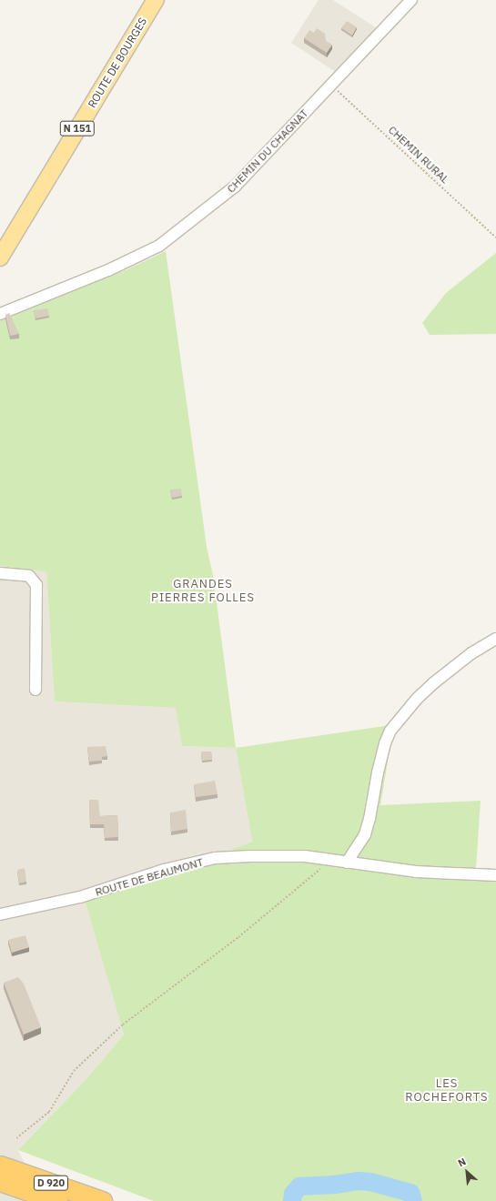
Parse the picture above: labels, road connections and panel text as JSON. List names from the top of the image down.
{
  "streets": {
    "highway": ["D 920"],
    "main road": ["ROUTE DE BOURGES", "N 151"],
    "street": ["CHEMIN DU CHAGNAT", "ROUTE DE BEAUMONT"],
    "path": ["CHEMIN RURAL"]
  },
  "crossings": [
    ["CHEMIN DU CHAGNAT", "CHEMIN RURAL"]
  ],
  "districts": ["GRANDES PIERRES FOLLES", "LES ROCHEFORTS"],
  "north": "top left"
}
